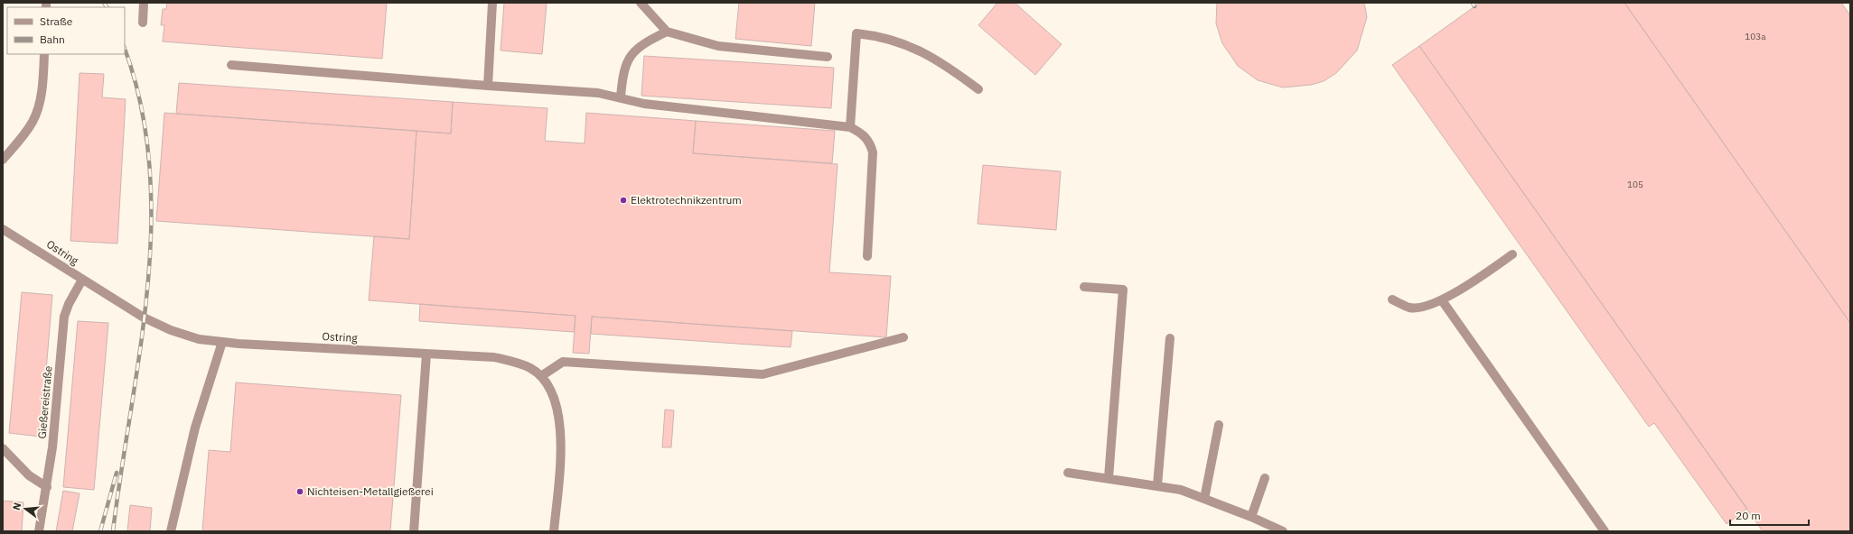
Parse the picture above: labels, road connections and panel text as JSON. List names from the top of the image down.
{
  "streets": {
    "street": ["Ostring", "Gießereistraße"]
  },
  "crossings": [
    ["Ostring", "Gießereistraße"]
  ],
  "places": ["Elektrotechnikzentrum", "Nichteisen-Metallgießerei"],
  "house_numbers": ["103a", "105"],
  "legend": ["Straße", "Bahn"],
  "scale_bar": "20 m",
  "north": "left"
}
